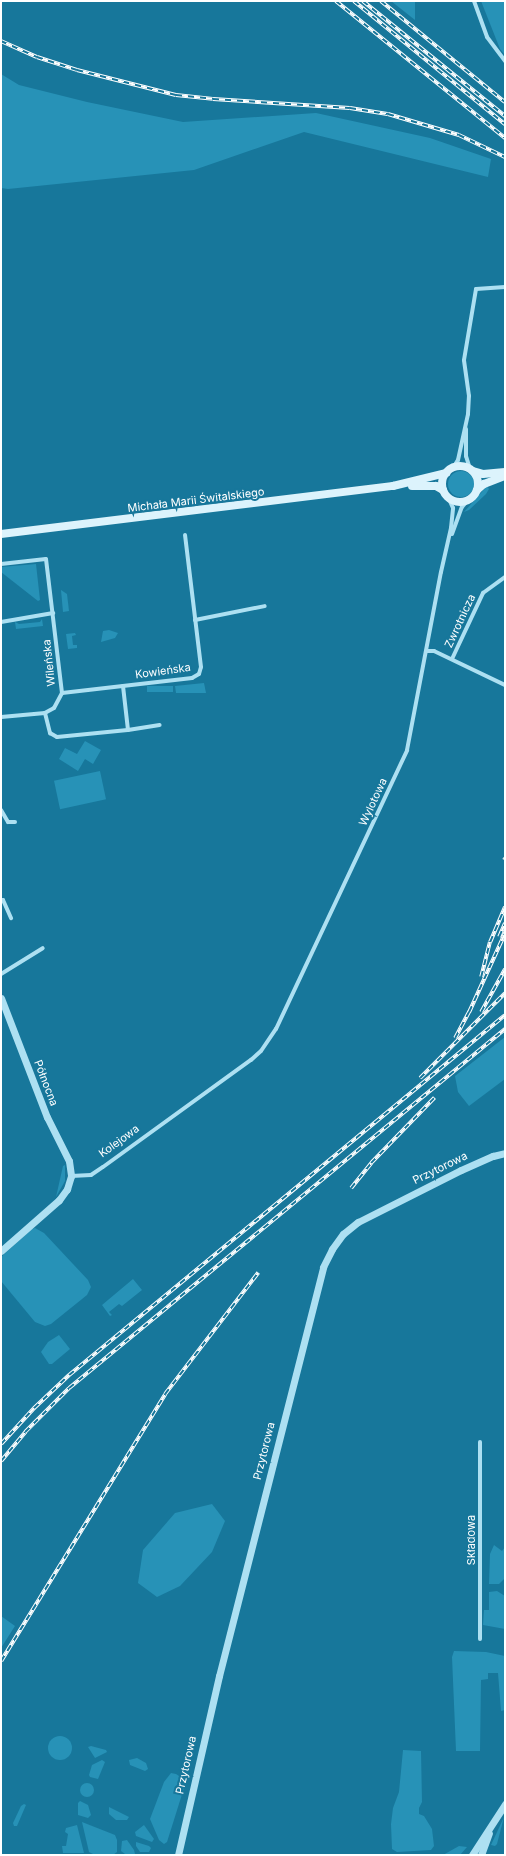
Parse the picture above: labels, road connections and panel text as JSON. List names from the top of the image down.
{
  "streets": {
    "main road": ["Michała Marii Świtalskiego"],
    "street": [
      "Zwrotnicza",
      "Wileńska",
      "Kowieńska",
      "Wylotowa",
      "Północna",
      "Kolejowa",
      "Przytorowa",
      "Składowa"
    ]
  },
  "crossings": [
    ["Michała Marii Świtalskiego", "Wylotowa"],
    ["Wileńska", "Kowieńska"],
    ["Wylotowa", "Kolejowa"],
    ["Północna", "Kolejowa"]
  ]
}
